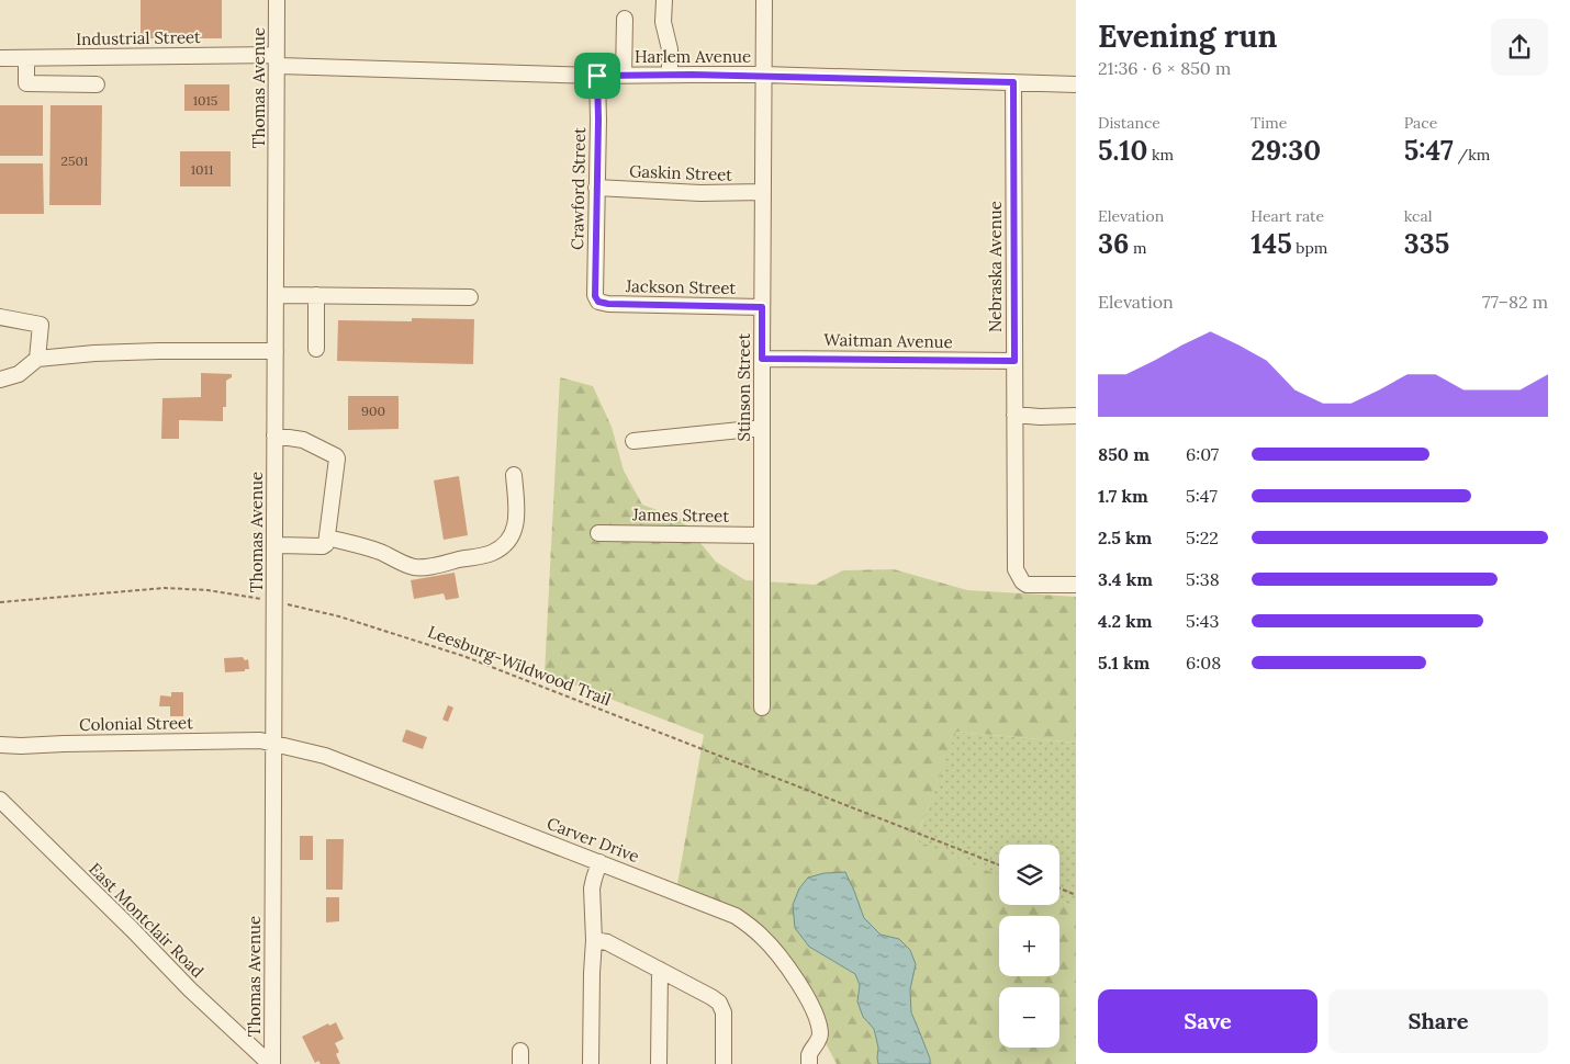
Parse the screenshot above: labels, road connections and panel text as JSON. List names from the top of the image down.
{
  "streets": {
    "street": [
      "Industrial Street",
      "Harlem Avenue",
      "Thomas Avenue",
      "Gaskin Street",
      "Crawford Street",
      "Nebraska Avenue",
      "Jackson Street",
      "Waitman Avenue",
      "Stinson Street",
      "James Street",
      "Colonial Street",
      "Carver Drive",
      "East Montclair Road"
    ],
    "path": ["Leesburg-Wildwood Trail"]
  },
  "crossings": [
    ["Industrial Street", "Harlem Avenue"],
    ["Industrial Street", "Thomas Avenue"],
    ["Harlem Avenue", "Thomas Avenue"],
    ["Harlem Avenue", "Crawford Street"],
    ["Harlem Avenue", "Nebraska Avenue"],
    ["Harlem Avenue", "Stinson Street"],
    ["Thomas Avenue", "Leesburg-Wildwood Trail"],
    ["Thomas Avenue", "Colonial Street"],
    ["Thomas Avenue", "Carver Drive"],
    ["Thomas Avenue", "East Montclair Road"],
    ["Gaskin Street", "Crawford Street"],
    ["Gaskin Street", "Stinson Street"],
    ["Crawford Street", "Jackson Street"],
    ["Nebraska Avenue", "Waitman Avenue"],
    ["Jackson Street", "Stinson Street"],
    ["Waitman Avenue", "Stinson Street"],
    ["Stinson Street", "James Street"],
    ["Colonial Street", "Carver Drive"]
  ],
  "house_numbers": [
    "1015",
    "2501",
    "1011",
    "900"
  ],
  "page": {
    "heading": ["Evening run", "21:36 · 6 × 850 m"],
    "stats": [
      ["Distance", "5.10 km"],
      ["Time", "29:30"],
      ["Pace", "5:47 /km"],
      ["Elevation", "36 m"],
      ["Heart rate", "145 bpm"],
      ["kcal", "335"]
    ],
    "chart": ["Elevation", "77–82 m"],
    "list": [
      {
        "name": "850 m",
        "note": "6:07"
      },
      {
        "name": "1.7 km",
        "note": "5:47"
      },
      {
        "name": "2.5 km",
        "note": "5:22"
      },
      {
        "name": "3.4 km",
        "note": "5:38"
      },
      {
        "name": "4.2 km",
        "note": "5:43"
      },
      {
        "name": "5.1 km",
        "note": "6:08"
      }
    ],
    "map_buttons": ["+", "−"],
    "buttons": ["Save", "Share"]
  }
}
